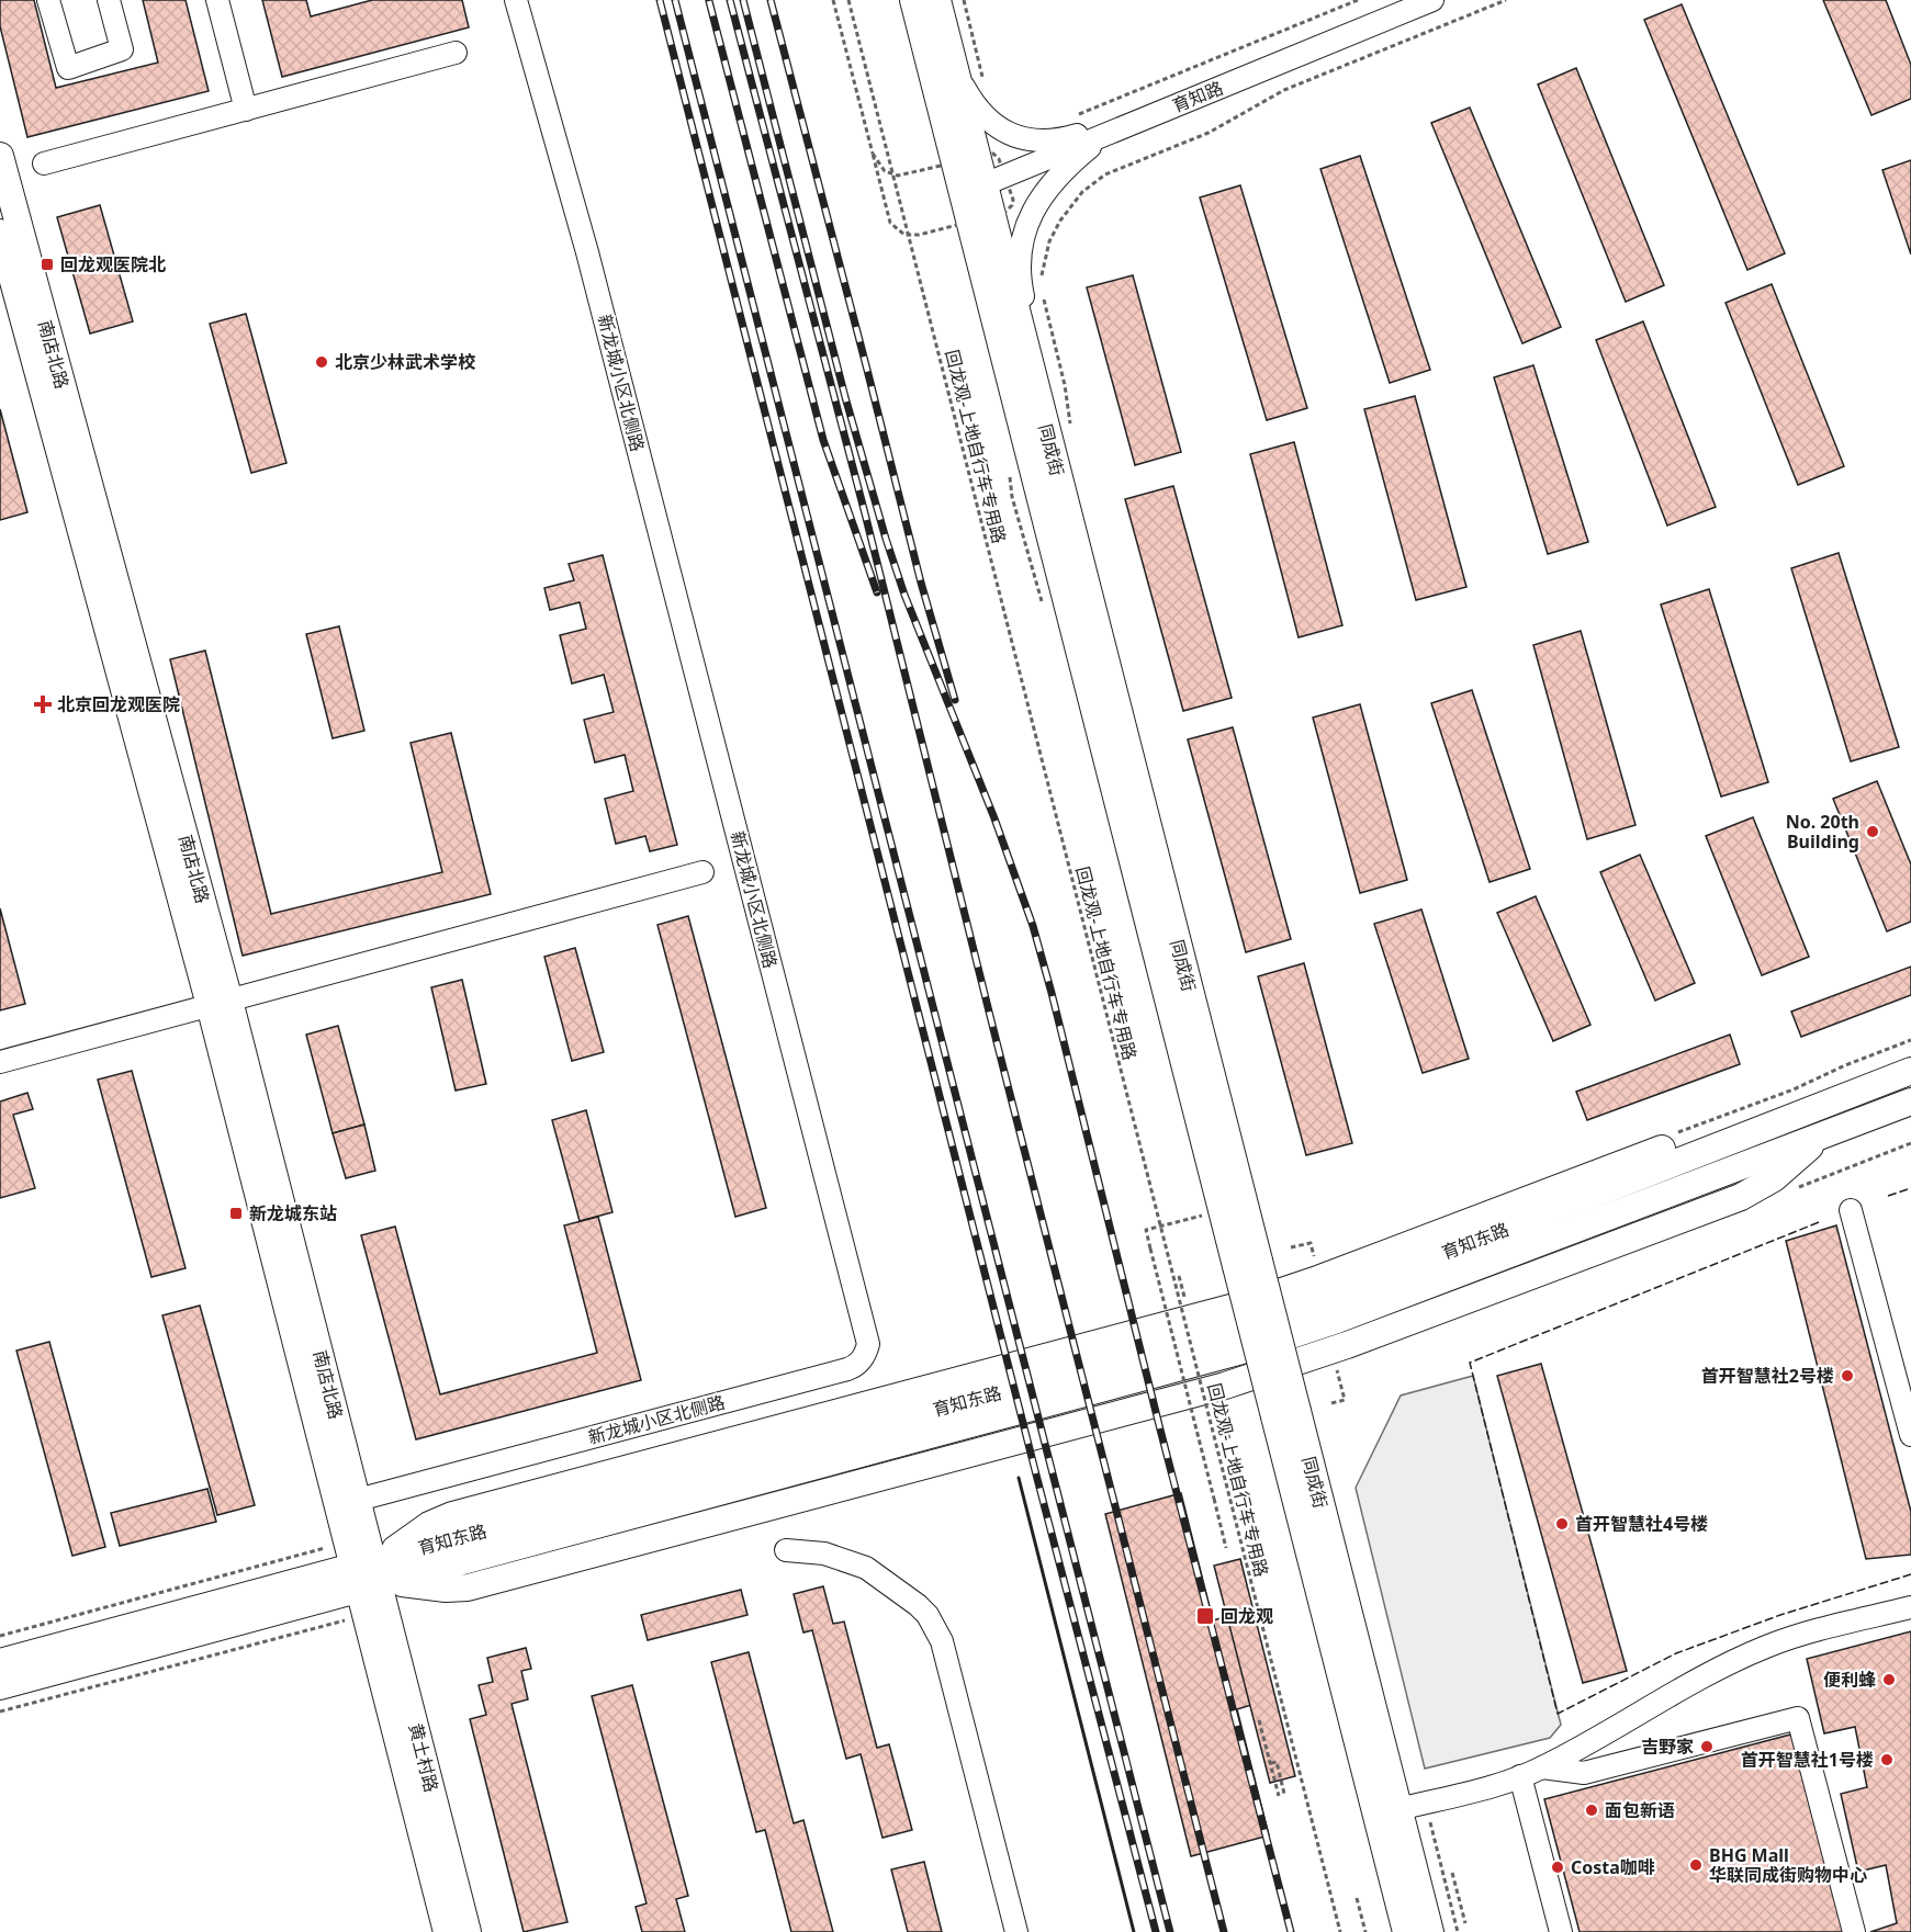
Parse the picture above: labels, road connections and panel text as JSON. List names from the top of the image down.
{
  "streets": {
    "main road": [
      "南店北路",
      "同成街",
      "育知东路",
      "黄土村路"
    ],
    "street": ["育知路", "新龙城小区北侧路"],
    "path": ["回龙观-上地自行车专用路"]
  },
  "crossings": [
    ["育知路", "同成街"],
    ["南店北路", "新龙城小区北侧路"],
    ["南店北路", "育知东路"],
    ["南店北路", "黄土村路"],
    ["育知东路", "黄土村路"]
  ],
  "places": {
    "transit": ["回龙观医院北", "新龙城东站", "回龙观"],
    "other": [
      "北京少林武术学校",
      "No. 20th Building",
      "首开智慧社2号楼",
      "首开智慧社4号楼",
      "便利蜂",
      "吉野家",
      "首开智慧社1号楼",
      "面包新语",
      "BHG Mall 华联同成街购物中心",
      "Costa咖啡"
    ],
    "health": ["北京回龙观医院"]
  }
}
